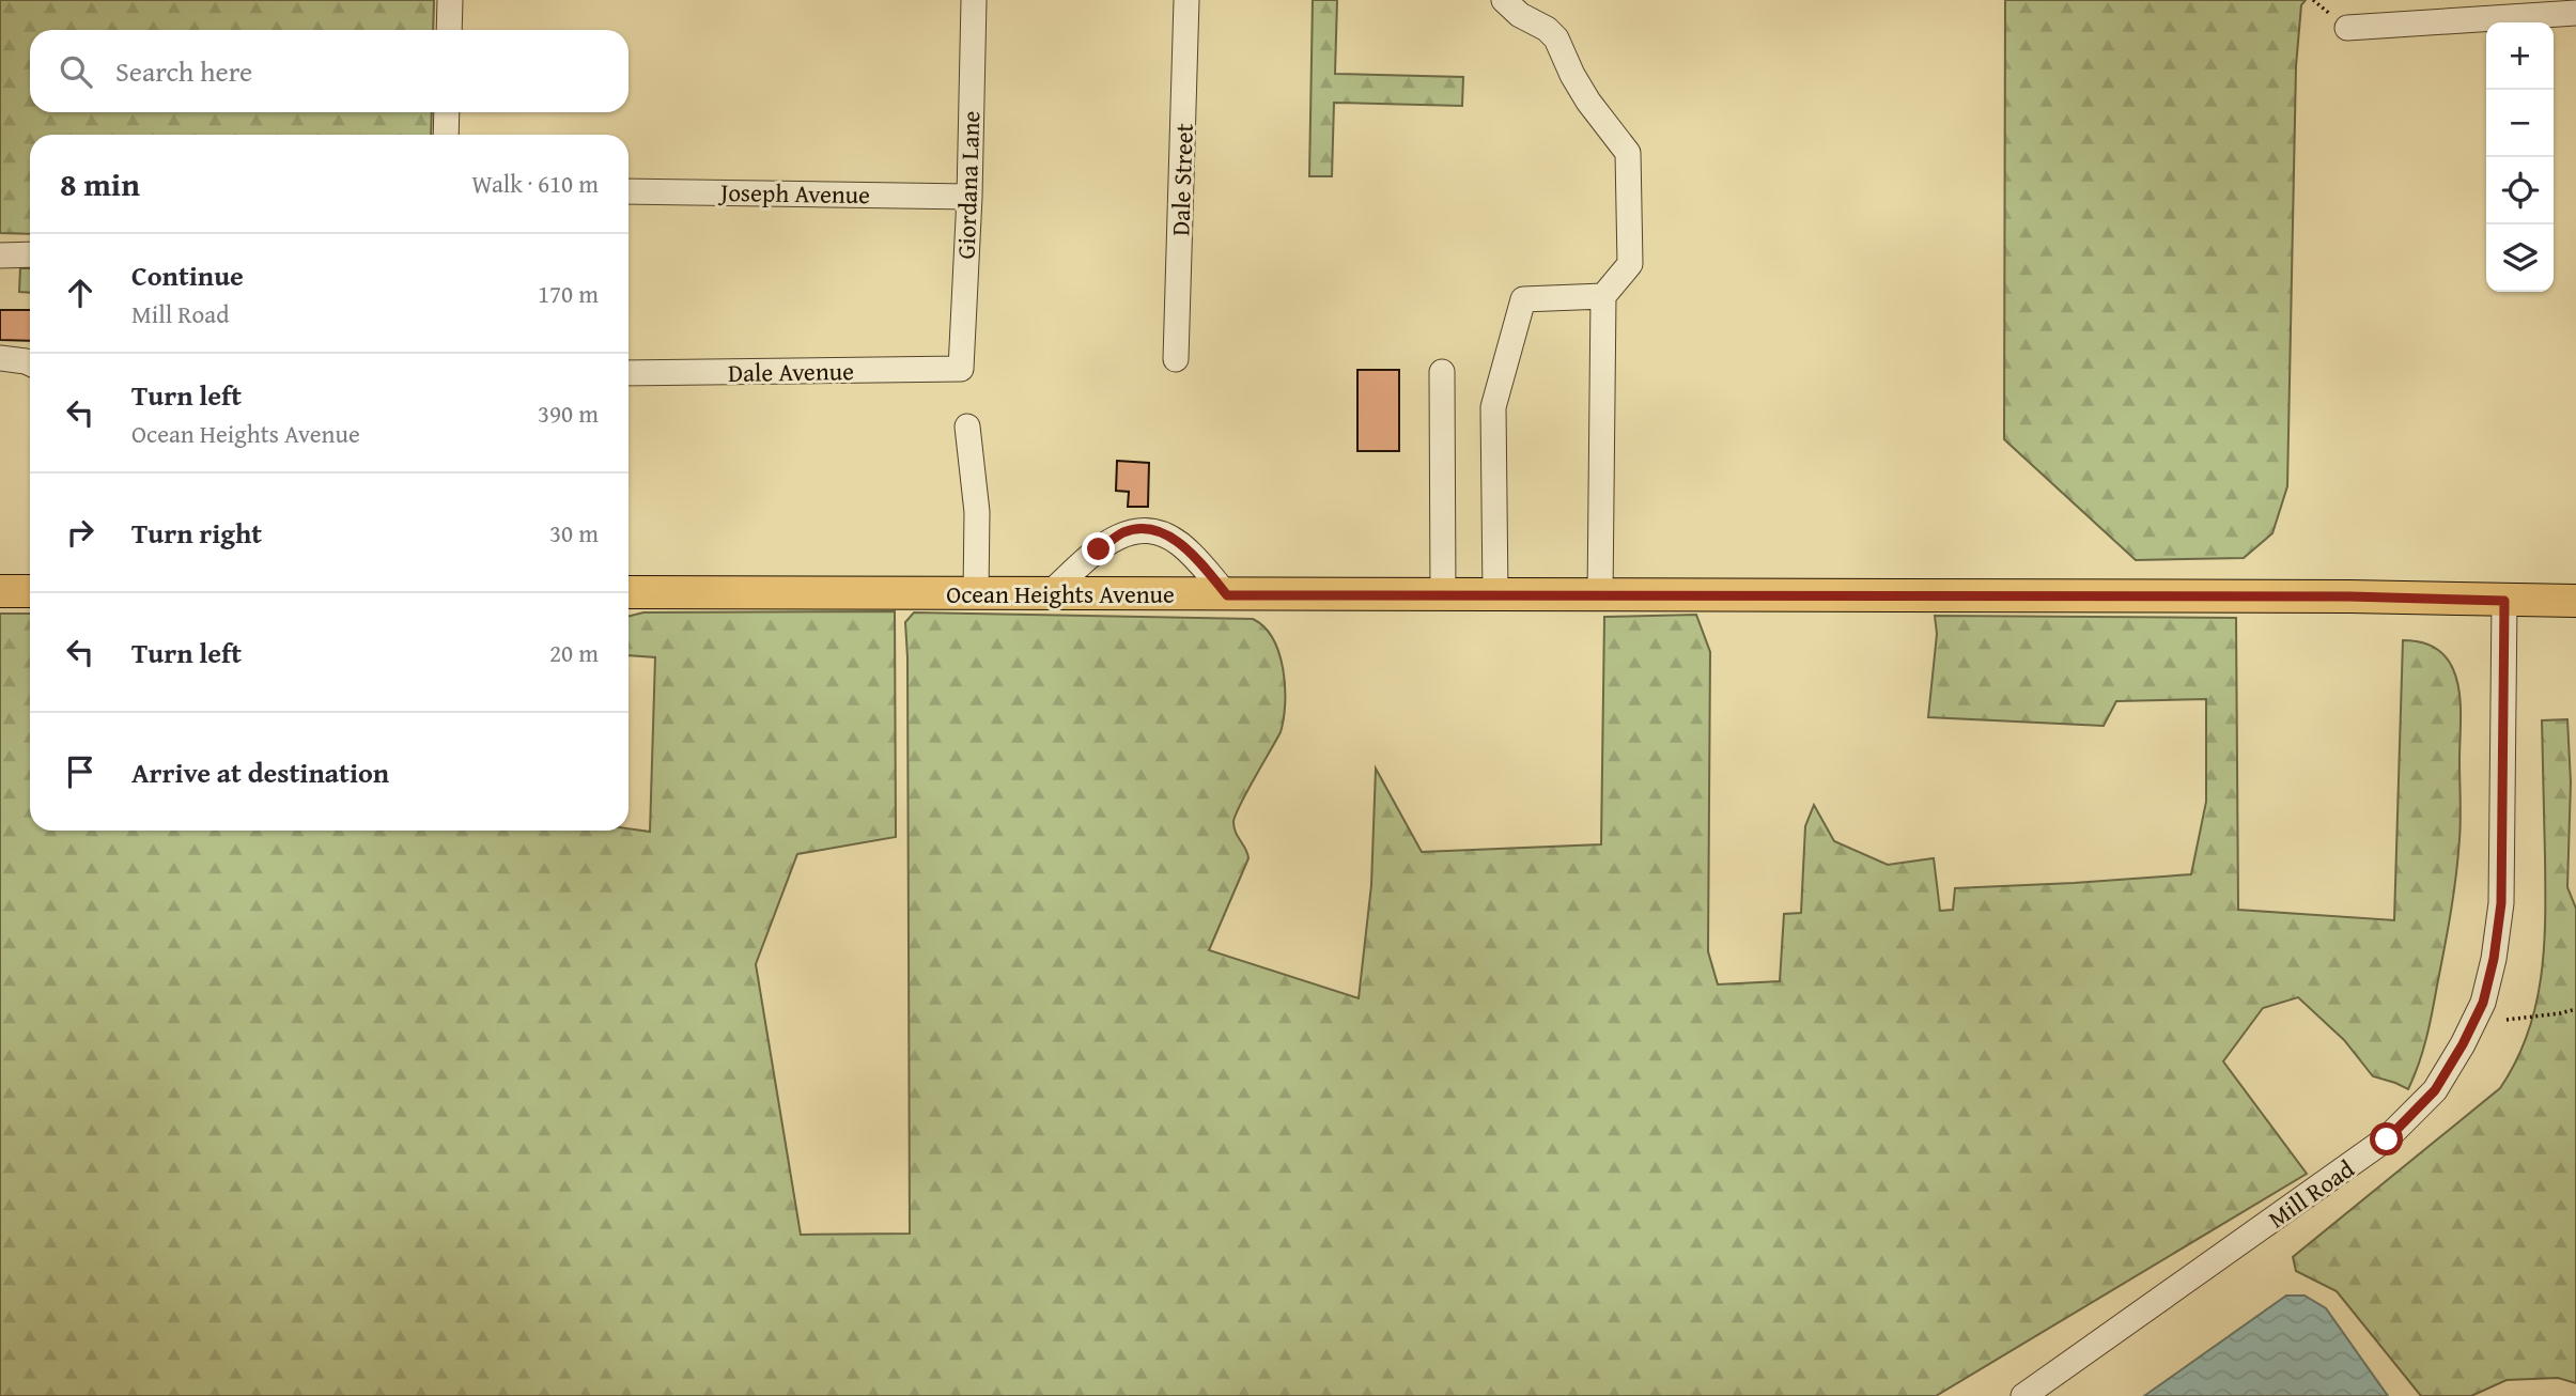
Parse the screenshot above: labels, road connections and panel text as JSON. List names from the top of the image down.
{
  "streets": {
    "main road": ["Ocean Heights Avenue"],
    "street": [
      "Dale Street",
      "Giordana Lane",
      "Joseph Avenue",
      "Dale Avenue",
      "Mill Road"
    ]
  },
  "crossings": [
    ["Giordana Lane", "Joseph Avenue"],
    ["Giordana Lane", "Dale Avenue"],
    ["Ocean Heights Avenue", "Mill Road"]
  ],
  "page": {
    "map_buttons": ["+", "−"],
    "search": "Search here",
    "heading": ["8 min", "Walk · 610 m"],
    "list": [
      ["Continue", "Mill Road", "170 m"],
      ["Turn left", "Ocean Heights Avenue", "390 m"],
      ["Turn right", "30 m"],
      ["Turn left", "20 m"],
      "Arrive at destination"
    ]
  }
}
